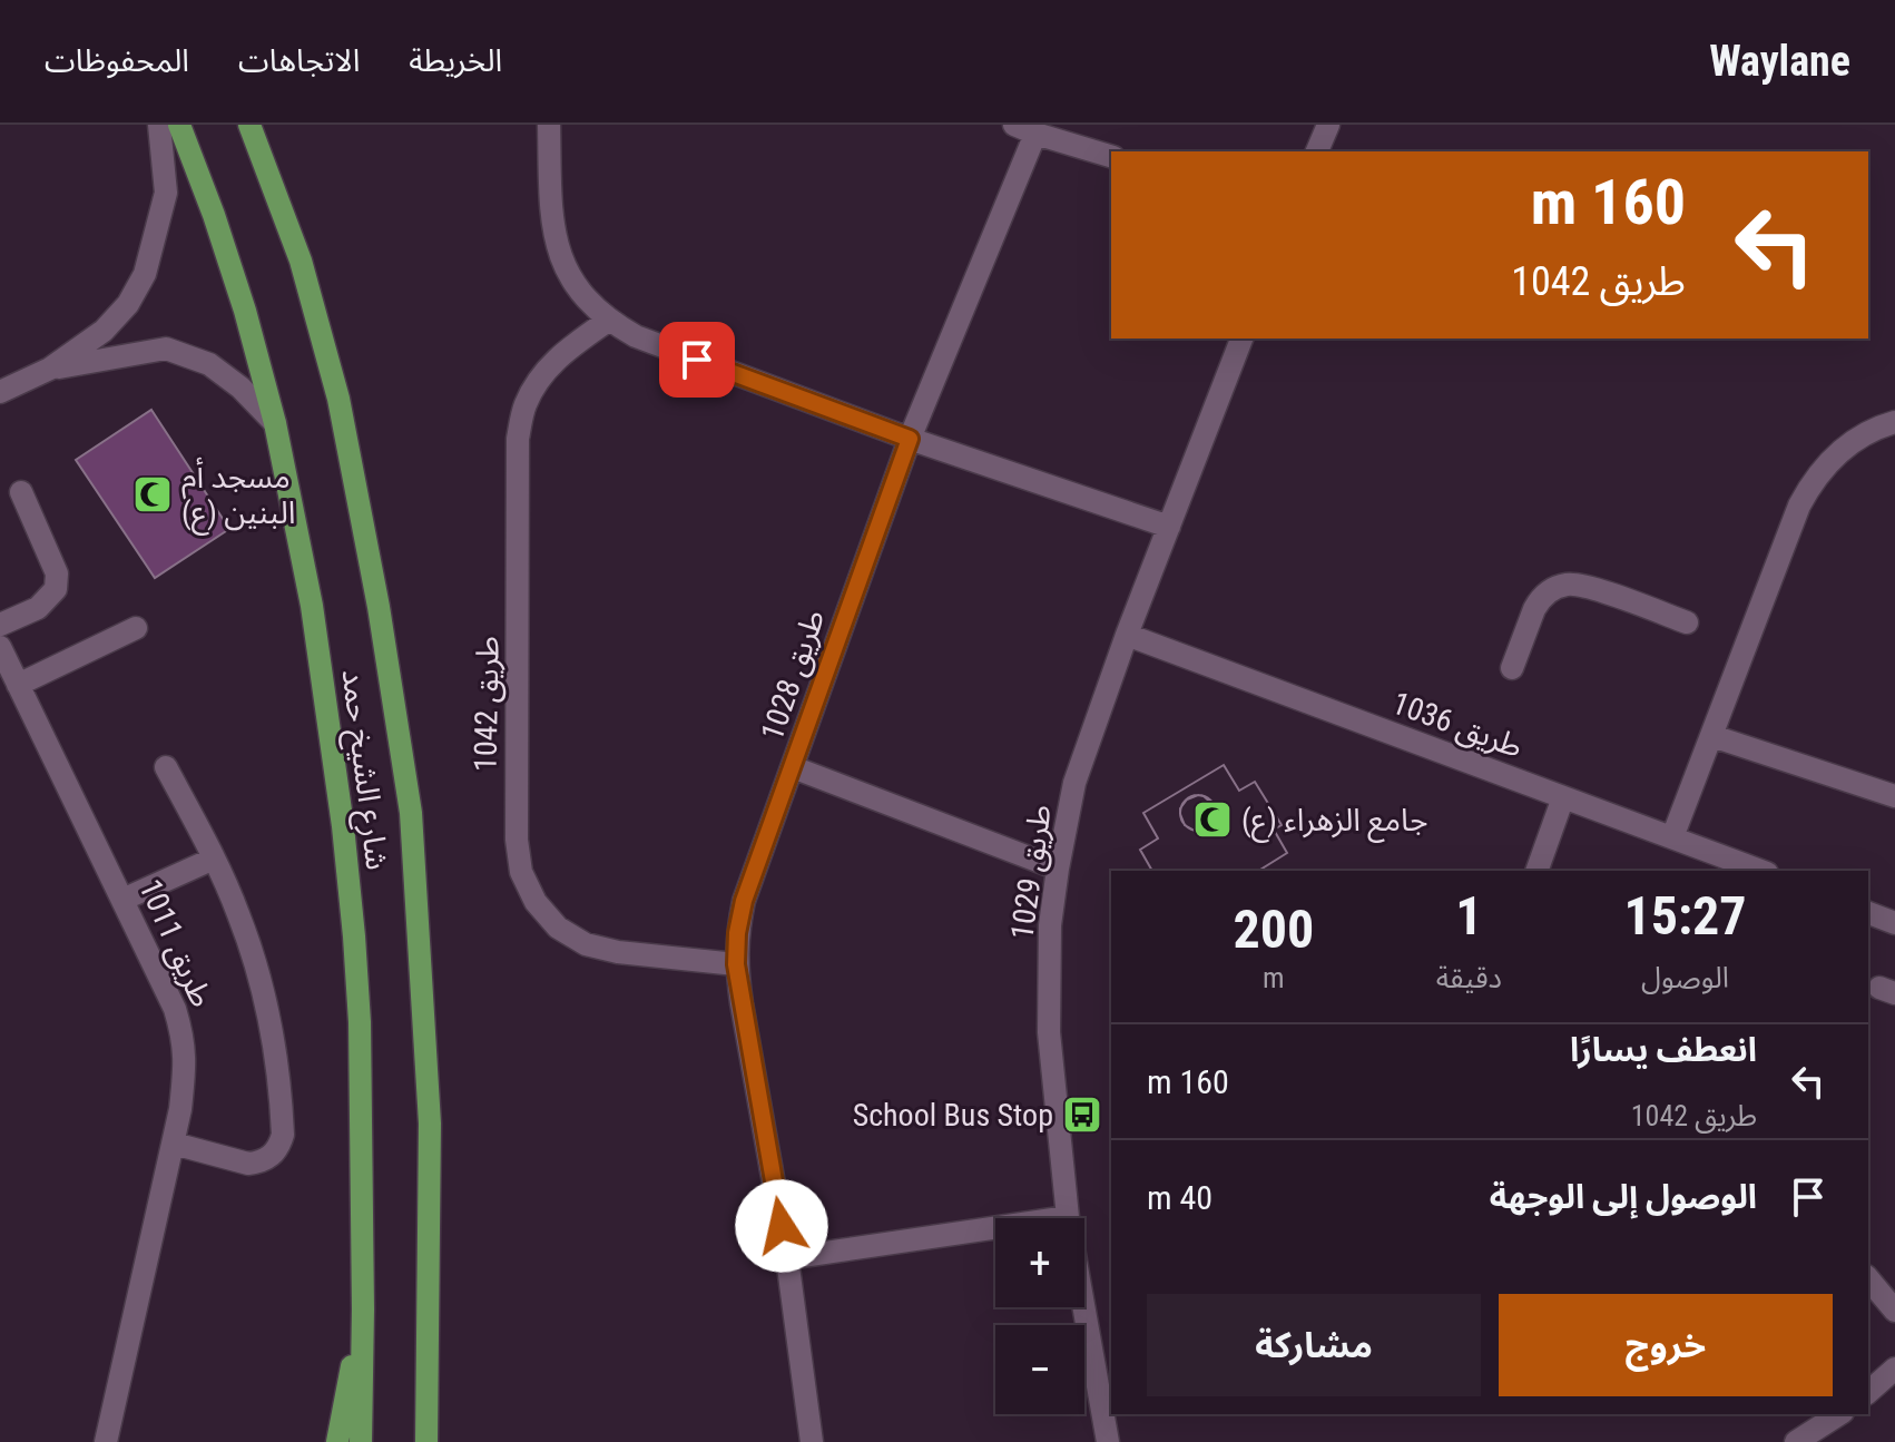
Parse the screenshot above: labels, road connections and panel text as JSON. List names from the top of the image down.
{
  "streets": {
    "main road": ["شارع الشيخ حمد"],
    "street": [
      "طريق 1028",
      "طريق 1042",
      "طريق 1036",
      "طريق 1029",
      "طريق 1011"
    ]
  },
  "crossings": [
    ["طريق 1028", "طريق 1042"],
    ["طريق 1036", "طريق 1029"]
  ],
  "places": {
    "mosque": ["مسجد أم البنين (ع)", "جامع الزهراء (ع)"],
    "bus stop": ["School Bus Stop"]
  },
  "page": {
    "header": "Waylane",
    "nav": ["الخريطة", "الاتجاهات", "المحفوظات"],
    "turn": ["160 m", "طريق 1042"],
    "eta": [
      "15:27",
      "الوصول",
      "1",
      "دقيقة",
      "200",
      "m"
    ],
    "list": [
      {
        "name": "انعطف يسارًا",
        "note": "طريق 1042",
        "value": "160 m"
      },
      {
        "name": "الوصول إلى الوجهة",
        "value": "40 m"
      }
    ],
    "map_buttons": ["+", "−"],
    "buttons": ["خروج", "مشاركة"]
  }
}
